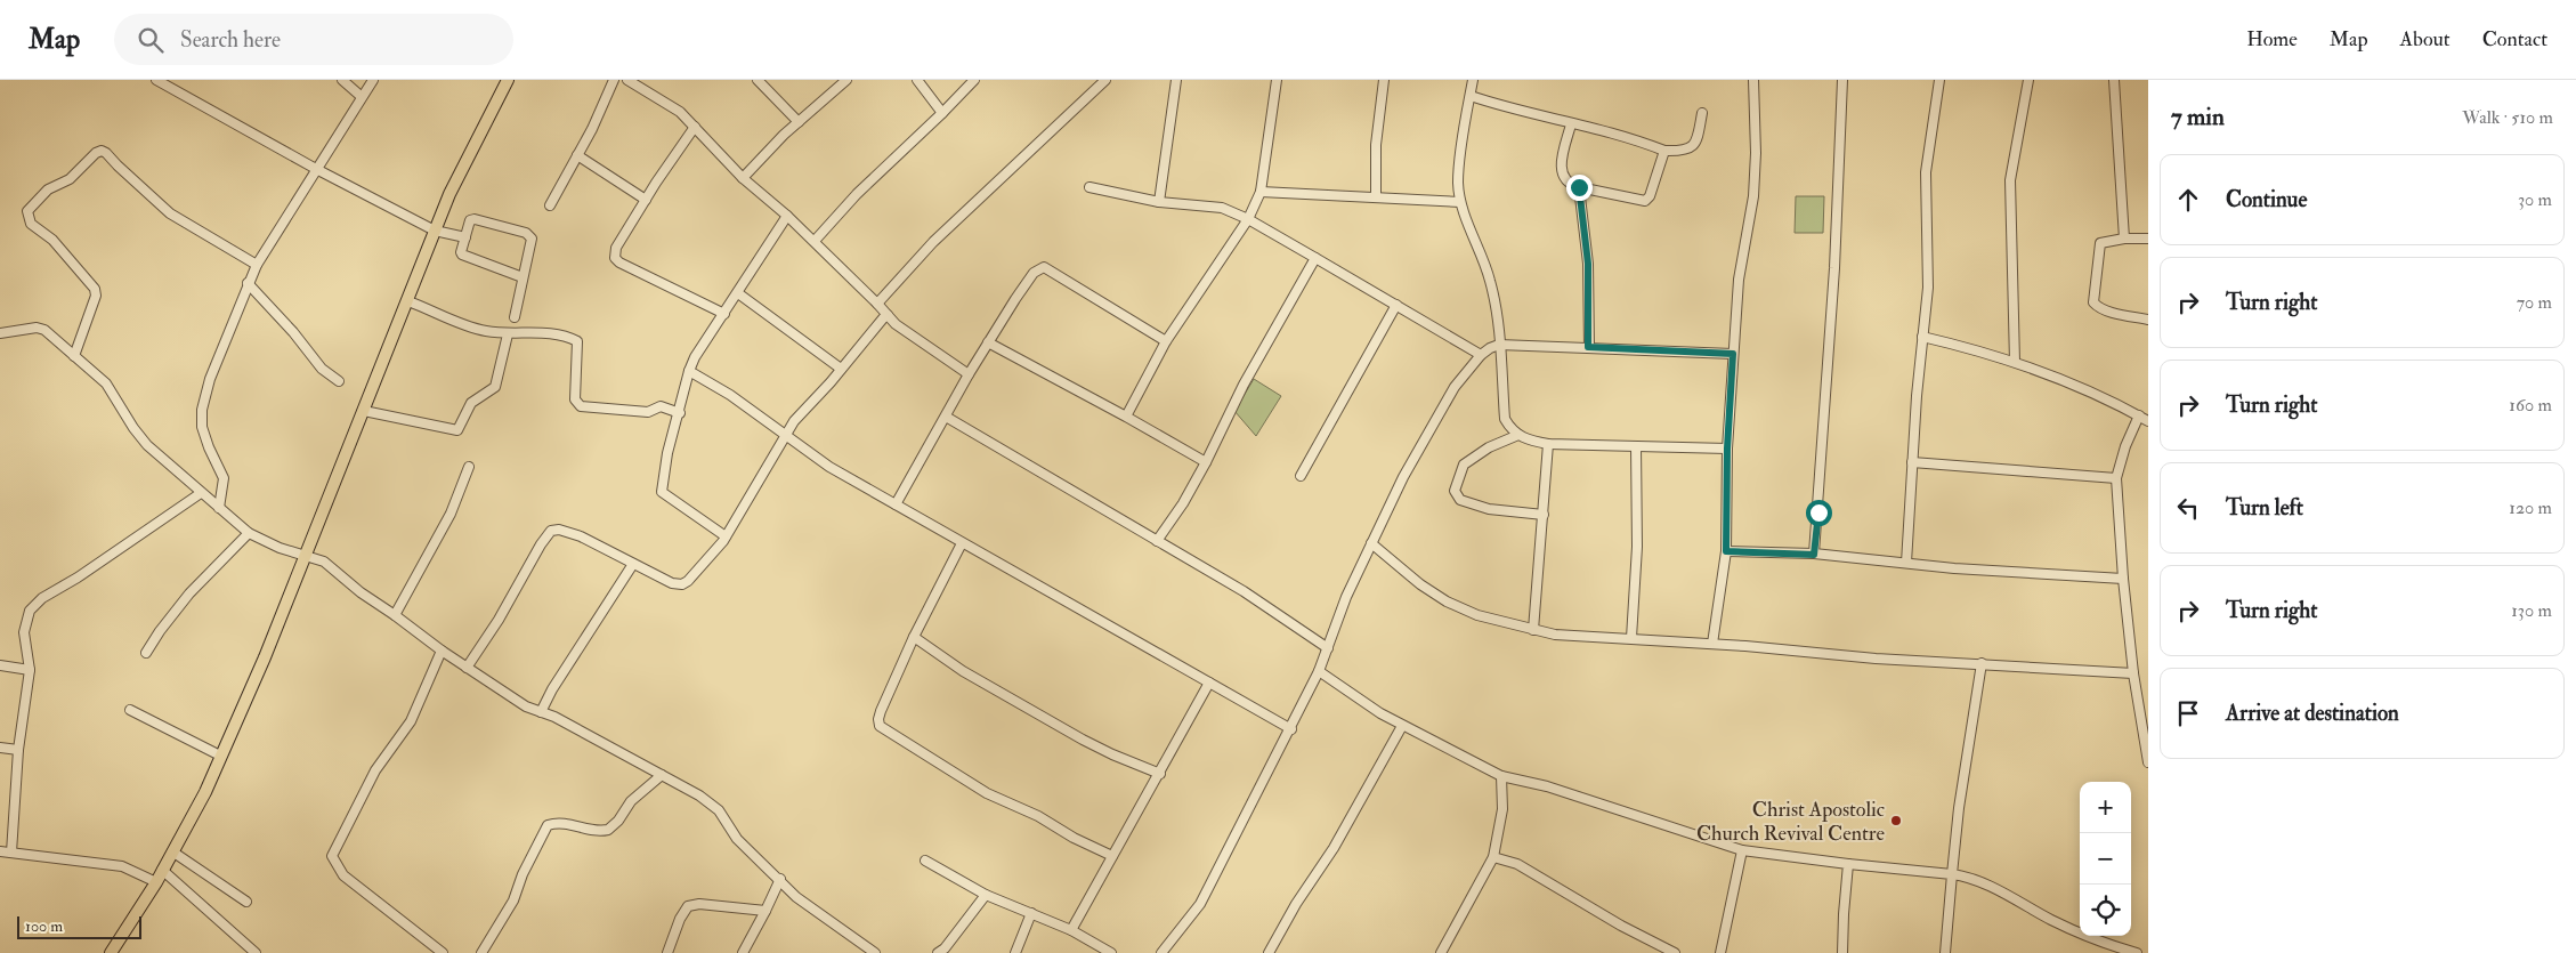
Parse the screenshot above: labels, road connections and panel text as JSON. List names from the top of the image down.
{
  "places": ["Christ Apostolic Church Revival Centre"],
  "scale_bar": "100 m",
  "page": {
    "header": "Map",
    "search": "Search here",
    "nav": [
      "Home",
      "Map",
      "About",
      "Contact"
    ],
    "heading": ["7 min", "Walk · 510 m"],
    "list": [
      ["Continue", "30 m"],
      ["Turn right", "70 m"],
      ["Turn right", "160 m"],
      ["Turn left", "120 m"],
      ["Turn right", "130 m"],
      "Arrive at destination"
    ],
    "map_buttons": ["+", "−"],
    "scale": "100 m"
  }
}
